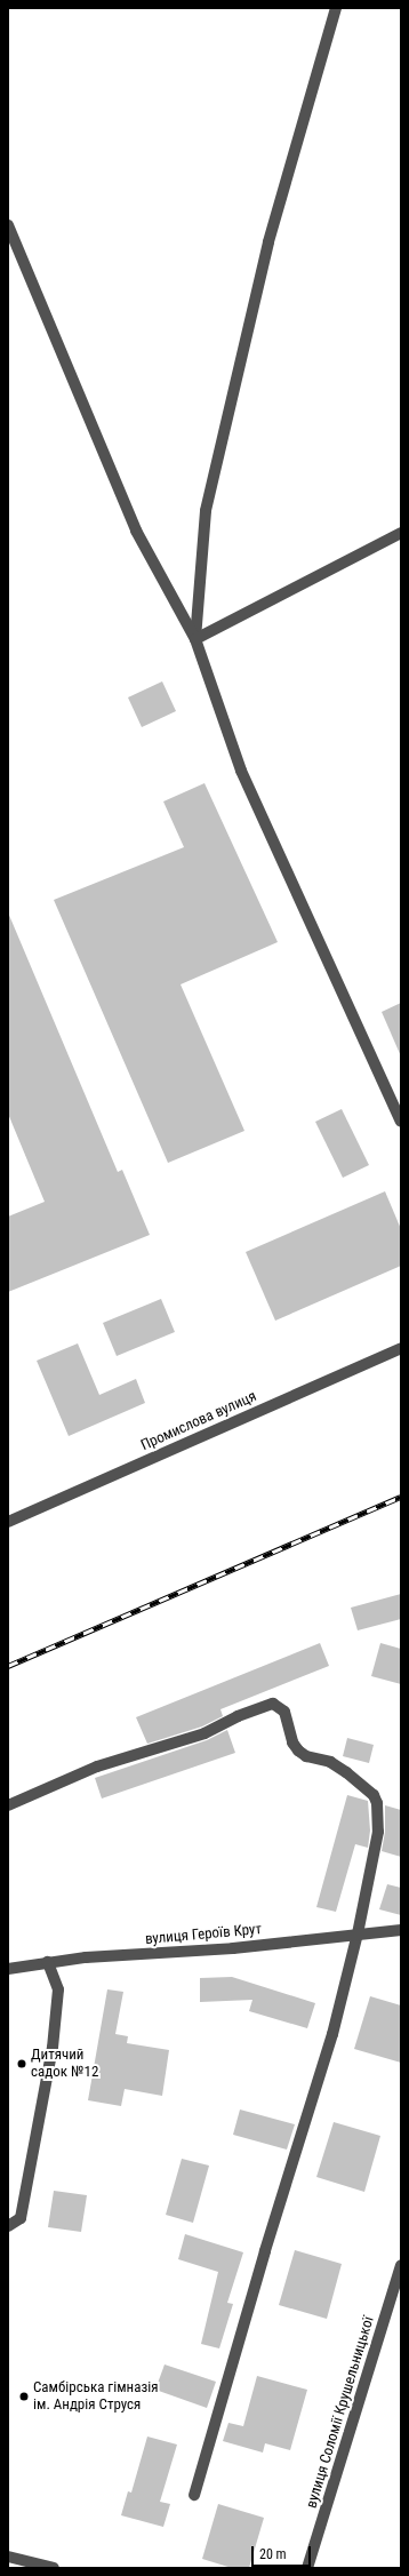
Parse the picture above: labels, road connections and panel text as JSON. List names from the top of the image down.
{
  "streets": {
    "street": ["Промислова вулиця", "вулиця Героїв Крут", "вулиця Соломії Крушельницької"]
  },
  "places": ["Дитячий садок №12", "Самбірська гімназія ім. Андрія Струся"],
  "scale_bar": "20 m"
}
